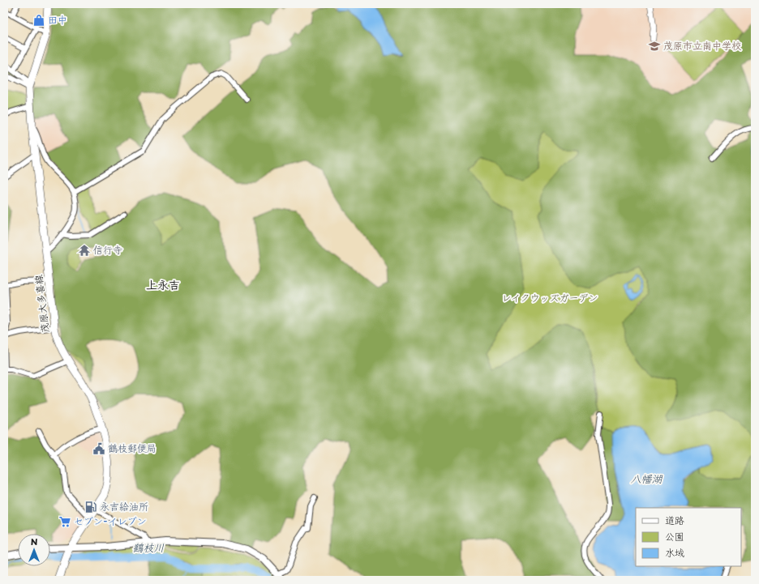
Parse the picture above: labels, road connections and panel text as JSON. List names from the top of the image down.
{
  "streets": {
    "main road": ["茂原大多喜線"]
  },
  "districts": ["上永吉"],
  "water": ["八幡湖", "鶴枝川"],
  "parks": ["レイクウッズガーデン"],
  "places": {
    "shop": ["田中"],
    "school or university": ["茂原市立南中学校"],
    "temple": ["信行寺"],
    "public building": ["鶴枝郵便局"],
    "fuel station": ["永吉給油所"],
    "supermarket": ["セブン-イレブン"]
  },
  "legend": ["道路", "公園", "水域"],
  "north": "top"
}
